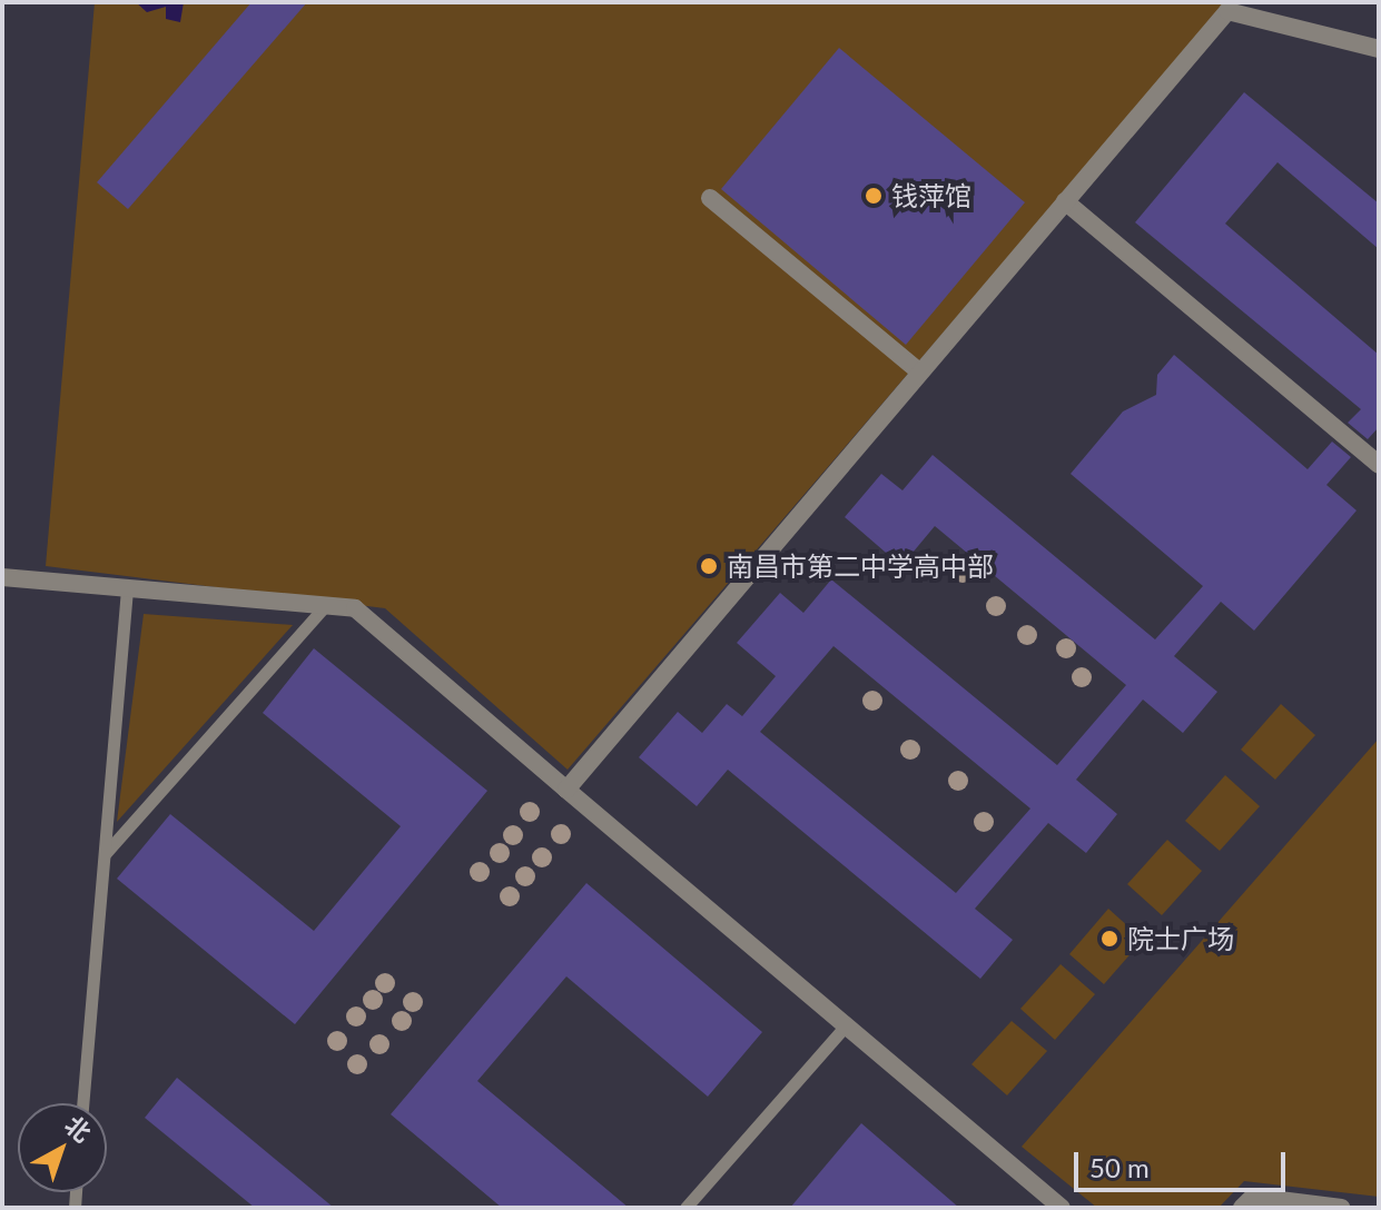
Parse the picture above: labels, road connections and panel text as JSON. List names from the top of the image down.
{
  "places": ["钱萍馆", "南昌市第二中学高中部", "院士广场"],
  "scale_bar": "50 m",
  "north": "top right"
}
